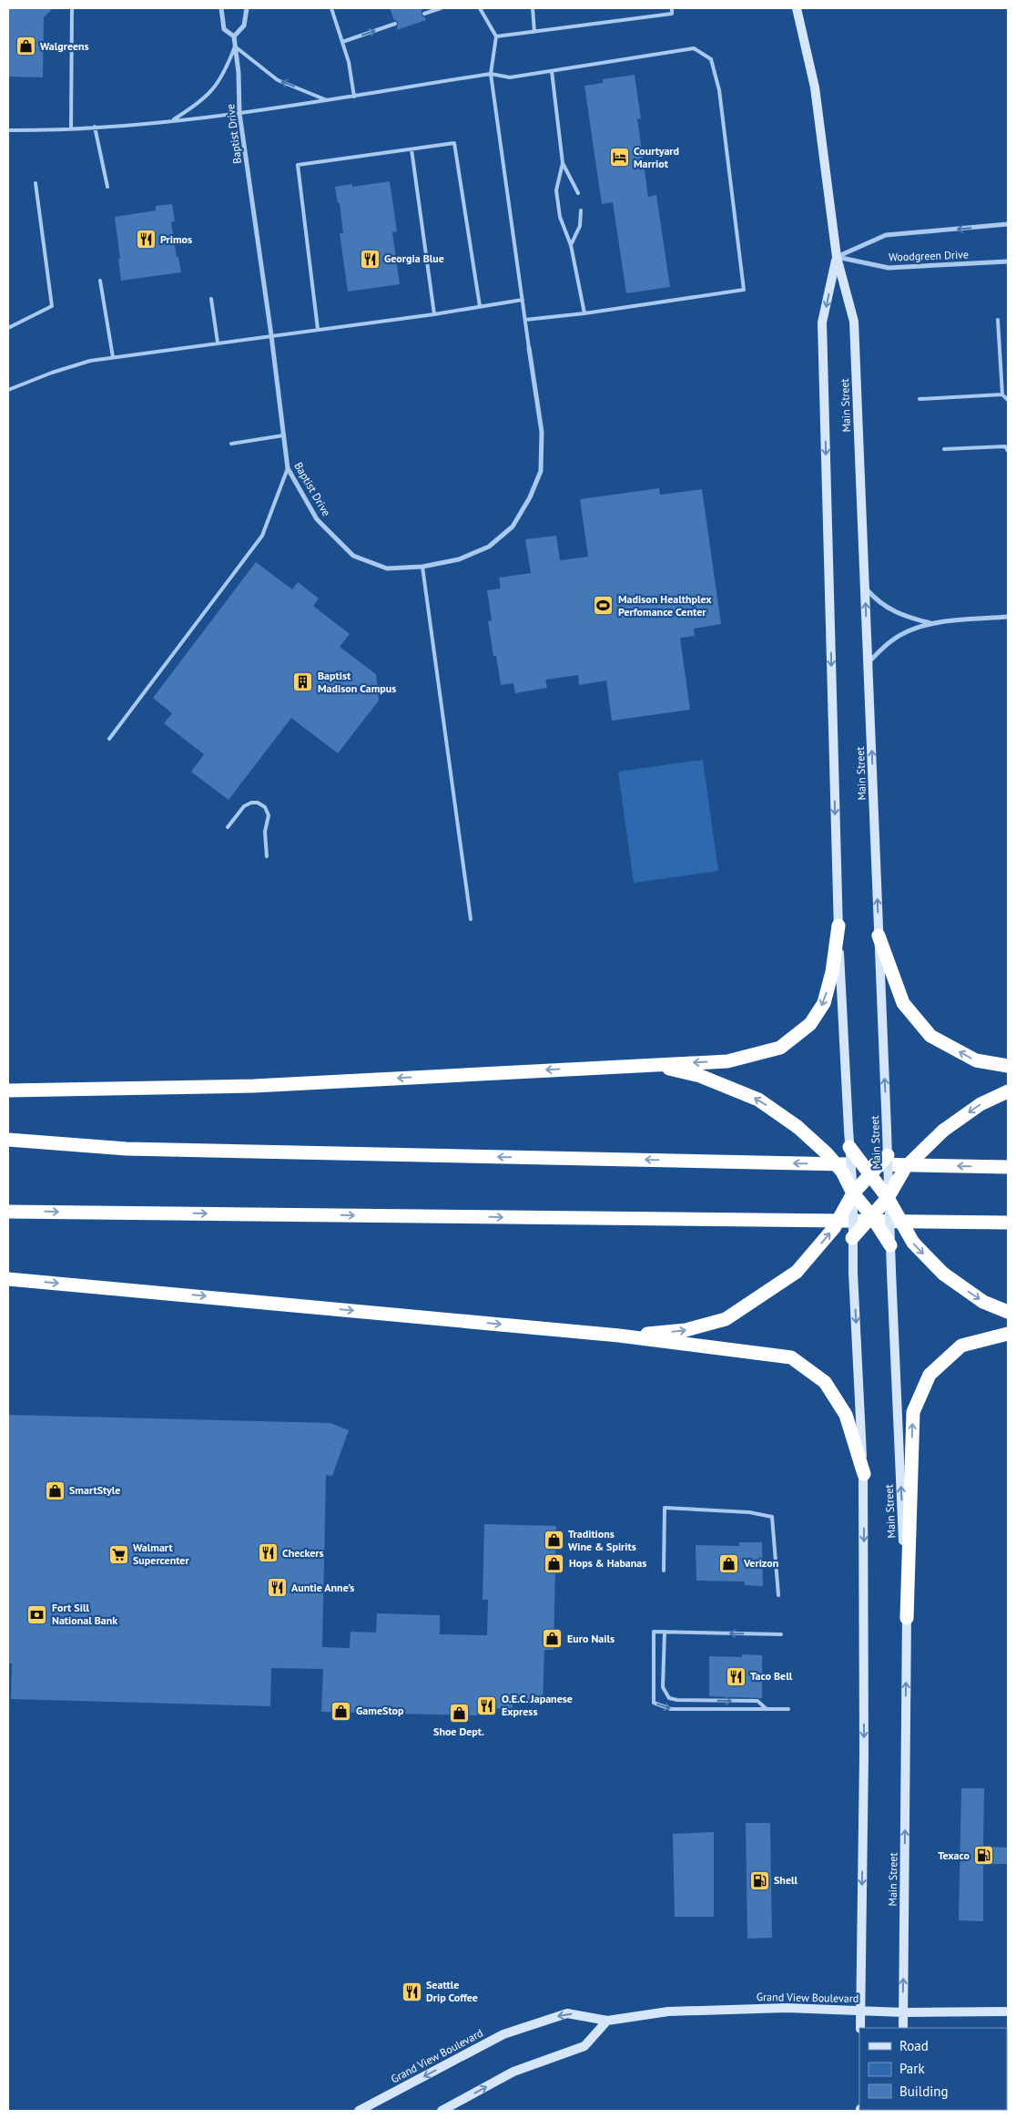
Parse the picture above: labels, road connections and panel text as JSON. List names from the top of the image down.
{
  "streets": {
    "main road": ["Main Street", "Grand View Boulevard"],
    "street": ["Baptist Drive", "Woodgreen Drive"]
  },
  "crossings": [
    ["Woodgreen Drive", "Main Street"],
    ["Main Street", "Grand View Boulevard"]
  ],
  "places": {
    "shop": [
      "Walgreens",
      "SmartStyle",
      "Traditions Wine & Spirits",
      "Hops & Habanas",
      "Verizon",
      "Euro Nails",
      "GameStop",
      "Shoe Dept."
    ],
    "hotel": ["Courtyard Marriot"],
    "restaurant": [
      "Primos",
      "Georgia Blue",
      "Checkers",
      "Auntie Anne's",
      "Taco Bell",
      "O.E.C. Japanese Express",
      "Seattle Drip Coffee"
    ],
    "sports": ["Madison Healthplex Perfomance Center"],
    "building": ["Baptist Madison Campus"],
    "supermarket": ["Walmart Supercenter"],
    "bank": ["Fort Sill National Bank"],
    "fuel station": ["Texaco", "Shell"]
  },
  "legend": ["Road", "Park", "Building"]
}
